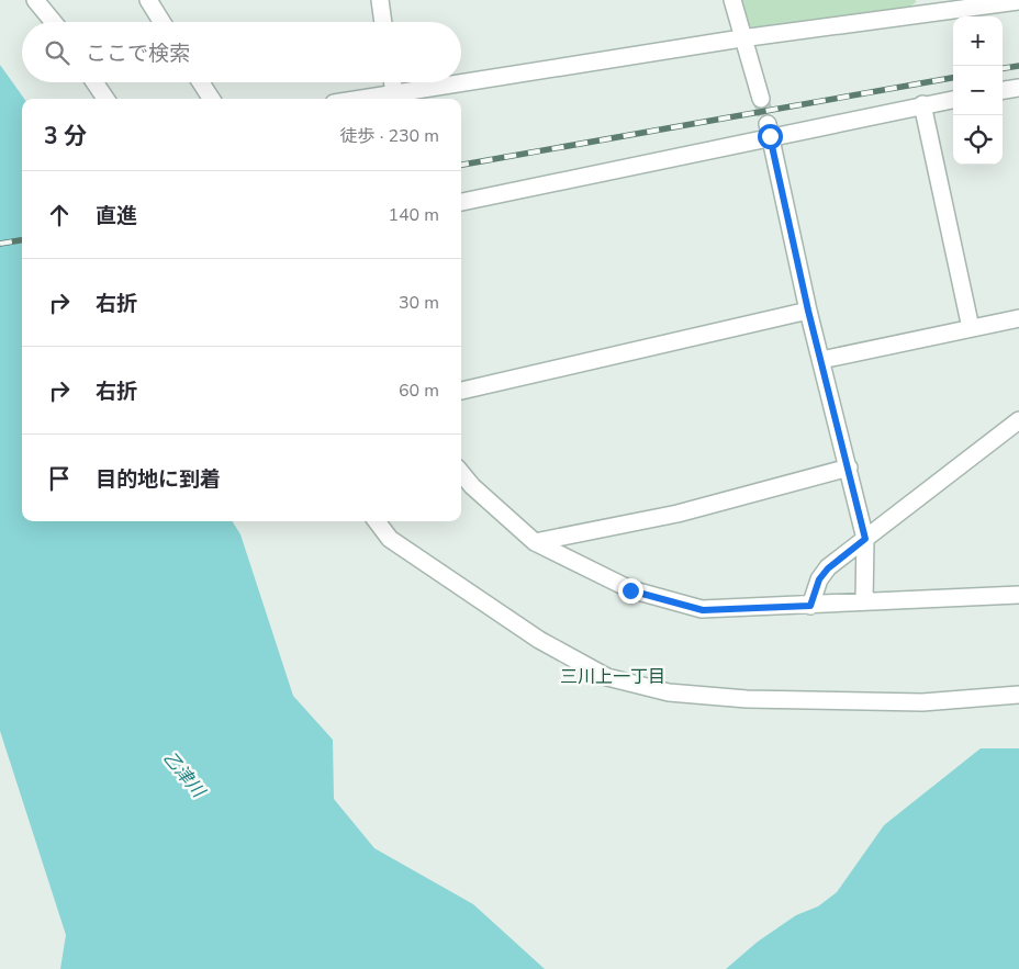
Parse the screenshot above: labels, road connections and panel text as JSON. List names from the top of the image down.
{
  "districts": ["三川上一丁目"],
  "water": ["乙津川"],
  "page": {
    "map_buttons": ["+", "−"],
    "search": "ここで検索",
    "heading": ["3 分", "徒歩 · 230 m"],
    "list": [
      ["直進", "140 m"],
      ["右折", "30 m"],
      ["右折", "60 m"],
      "目的地に到着"
    ]
  }
}
